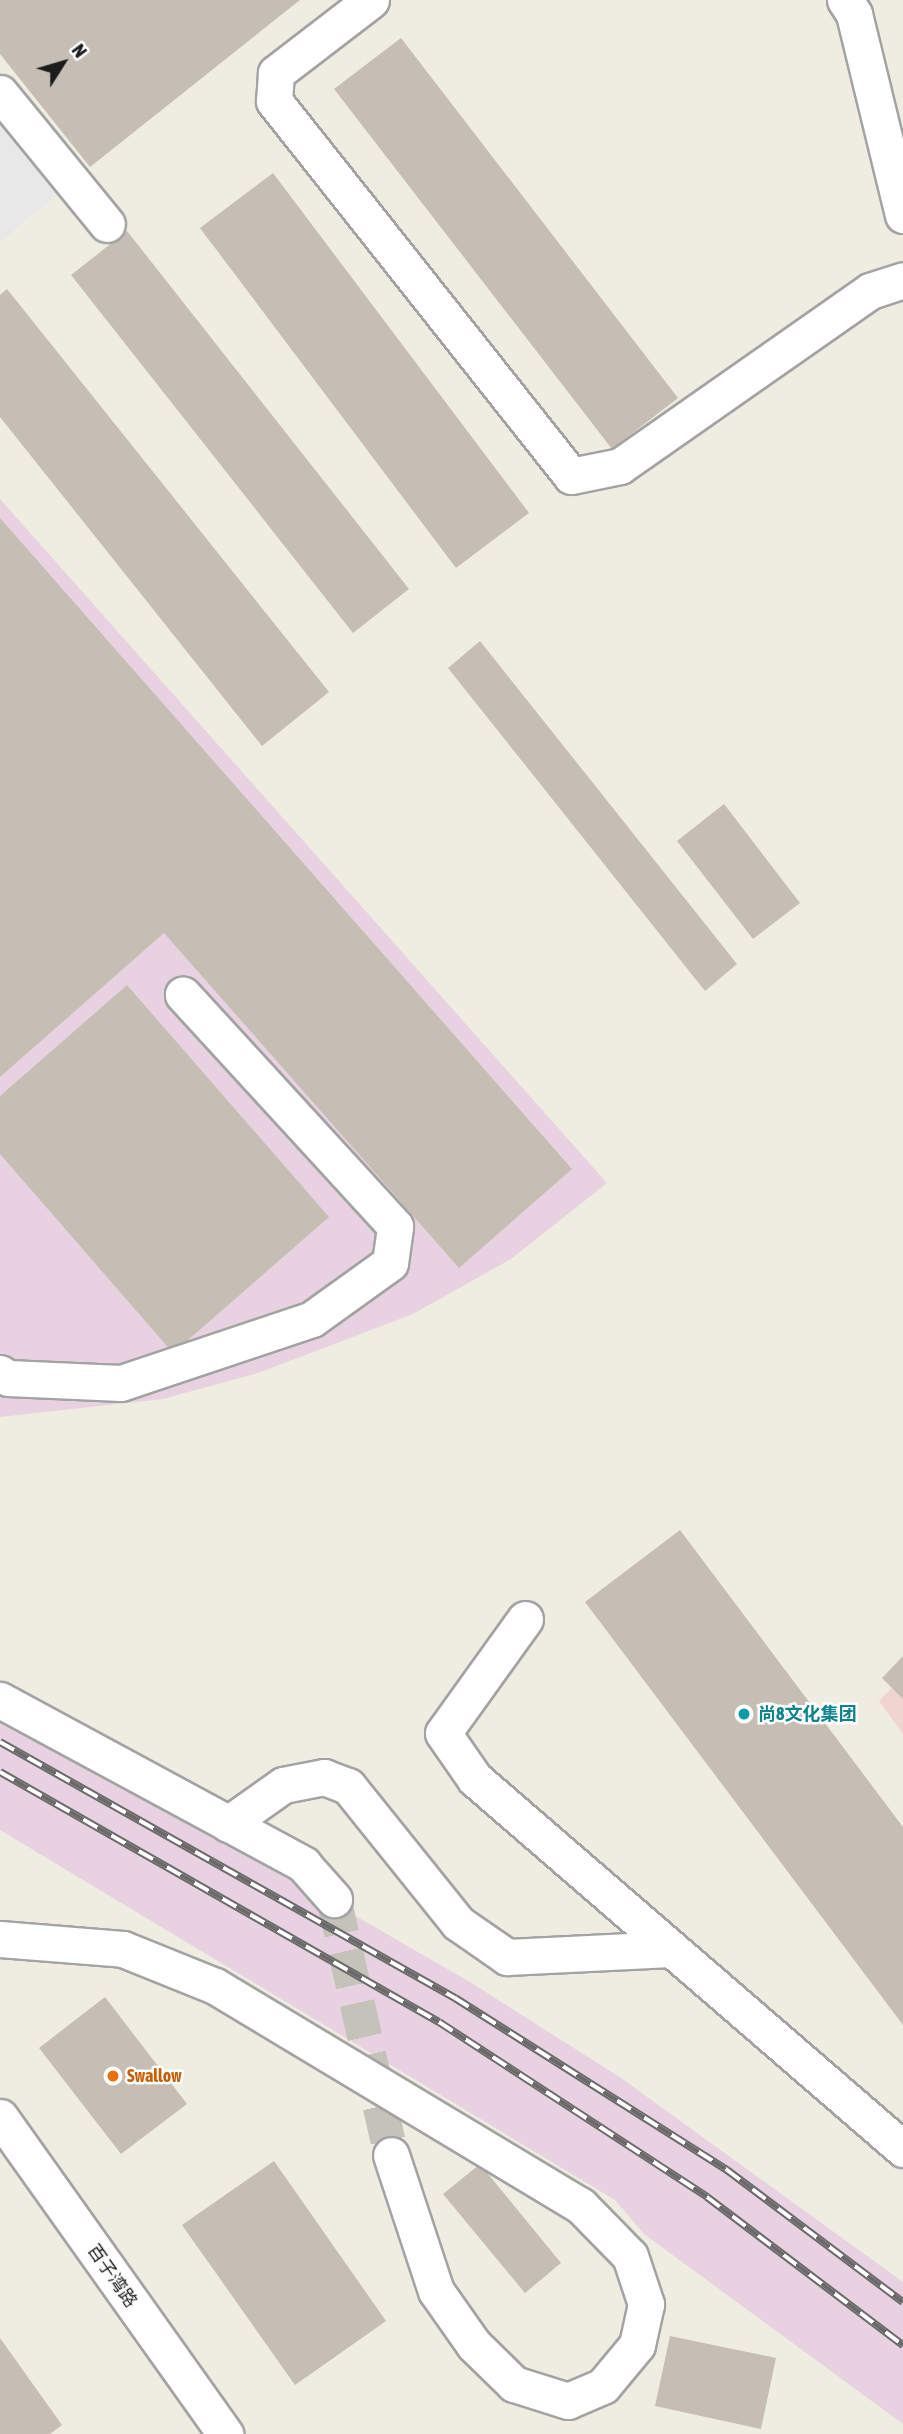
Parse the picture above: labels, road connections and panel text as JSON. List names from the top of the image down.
{
  "streets": {
    "street": ["百子湾路"]
  },
  "places": ["尚8文化集团", "Swallow"],
  "north": "top right"
}
